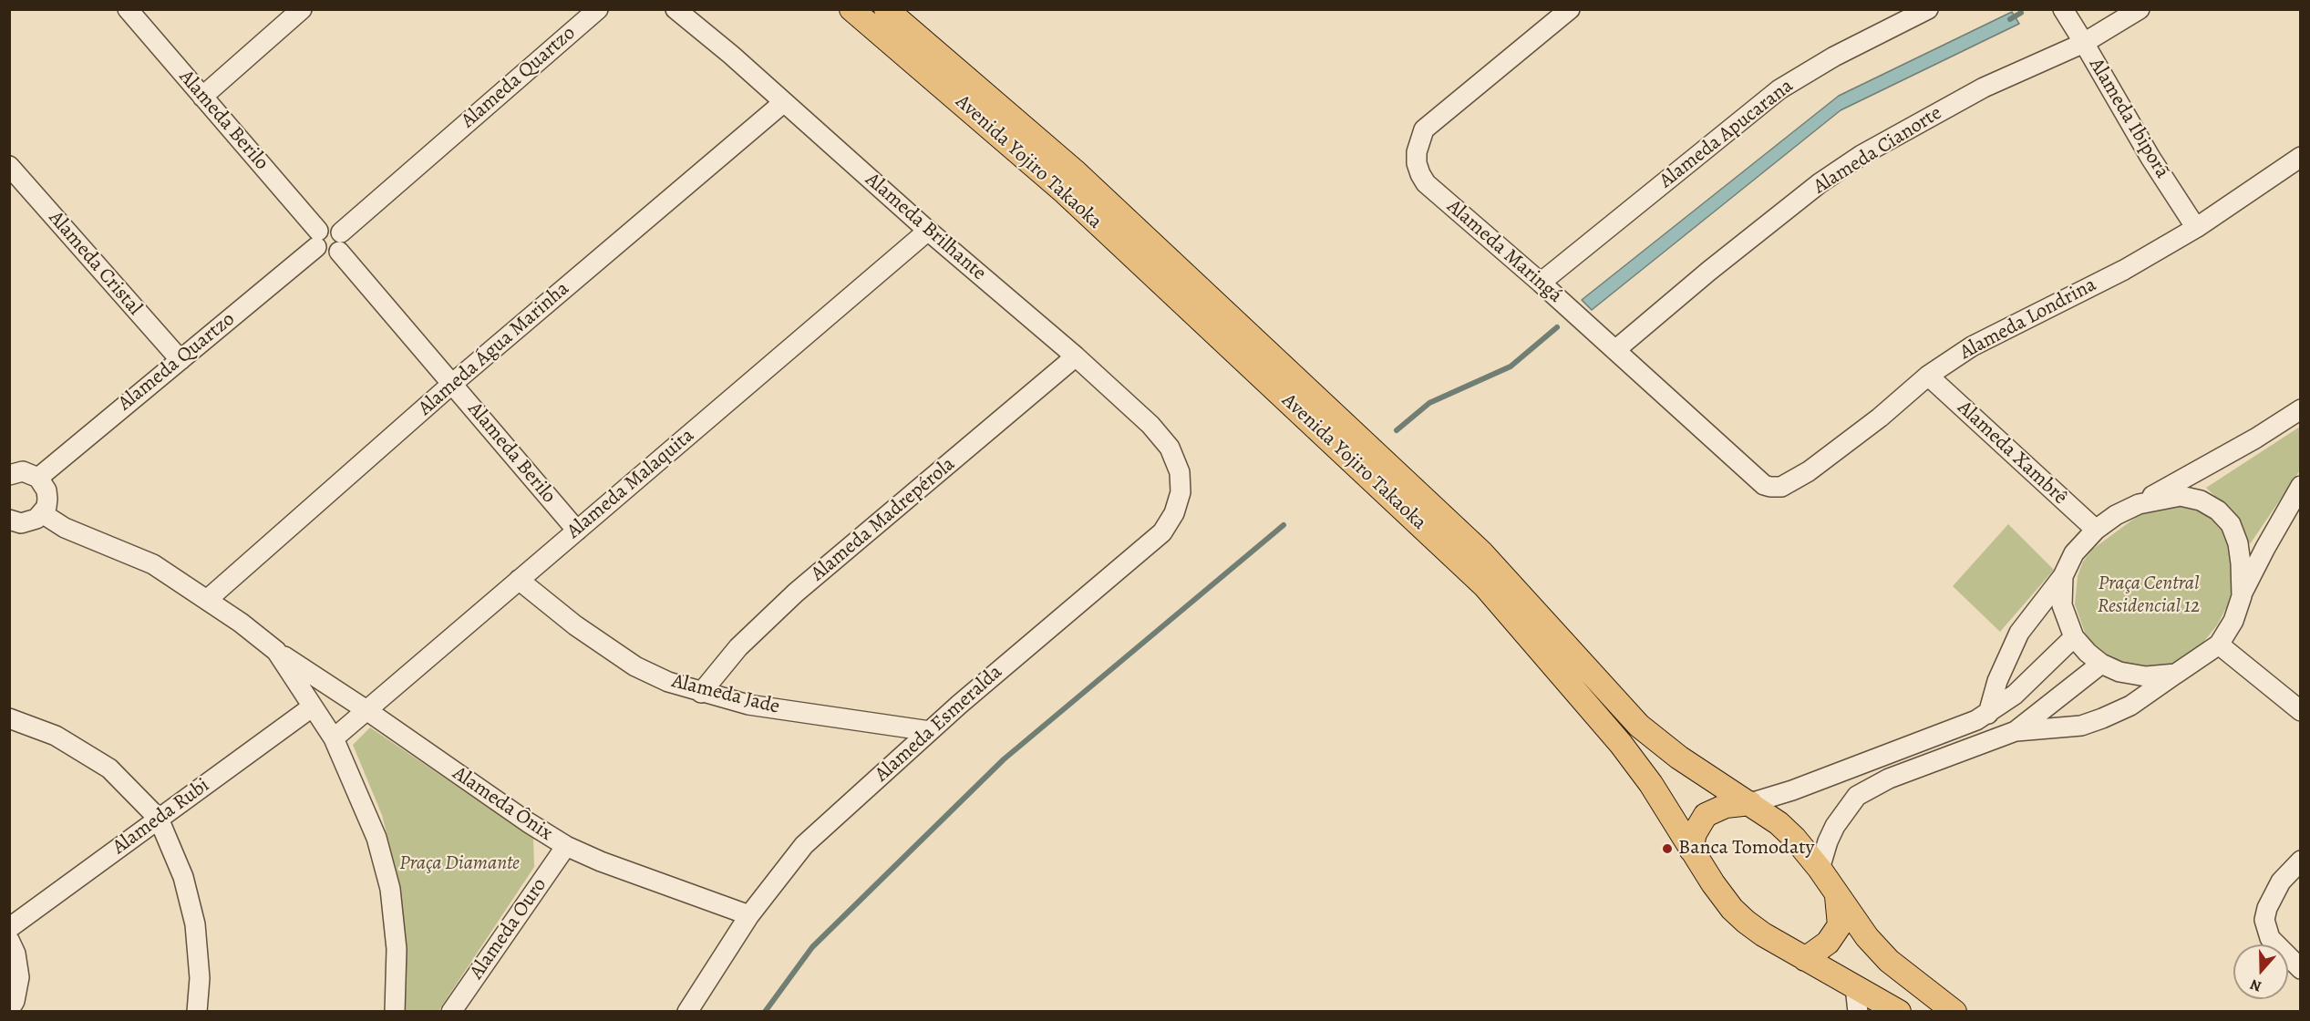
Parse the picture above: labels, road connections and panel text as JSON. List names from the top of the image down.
{
  "streets": {
    "main road": ["Avenida Yojiro Takaoka"],
    "street": [
      "Alameda Quartzo",
      "Alameda Ibiporã",
      "Alameda Berilo",
      "Alameda Apucarana",
      "Alameda Cianorte",
      "Alameda Brilhante",
      "Alameda Maringá",
      "Alameda Cristal",
      "Alameda Londrina",
      "Alameda Água Marinha",
      "Alameda Xambrê",
      "Alameda Malaquita",
      "Alameda Madrepérola",
      "Alameda Jade",
      "Alameda Esmeralda",
      "Alameda Ônix",
      "Alameda Rubi",
      "Alameda Ouro"
    ]
  },
  "crossings": [
    ["Alameda Quartzo", "Alameda Berilo"],
    ["Alameda Quartzo", "Alameda Cristal"],
    ["Alameda Ibiporã", "Alameda Cianorte"],
    ["Alameda Ibiporã", "Alameda Londrina"],
    ["Alameda Berilo", "Alameda Água Marinha"],
    ["Alameda Berilo", "Alameda Malaquita"],
    ["Alameda Apucarana", "Alameda Maringá"],
    ["Alameda Cianorte", "Alameda Maringá"],
    ["Alameda Brilhante", "Alameda Água Marinha"],
    ["Alameda Brilhante", "Alameda Malaquita"],
    ["Alameda Brilhante", "Alameda Madrepérola"],
    ["Alameda Brilhante", "Alameda Esmeralda"],
    ["Alameda Maringá", "Alameda Londrina"],
    ["Alameda Londrina", "Alameda Xambrê"],
    ["Alameda Água Marinha", "Alameda Ônix"],
    ["Alameda Malaquita", "Alameda Jade"],
    ["Alameda Malaquita", "Alameda Ônix"],
    ["Alameda Madrepérola", "Alameda Jade"],
    ["Alameda Jade", "Alameda Esmeralda"],
    ["Alameda Esmeralda", "Alameda Ônix"],
    ["Alameda Ônix", "Alameda Ouro"]
  ],
  "parks": ["Praça Central Residencial 12", "Praça Diamante"],
  "places": ["Banca Tomodaty"],
  "north": "bottom"
}
